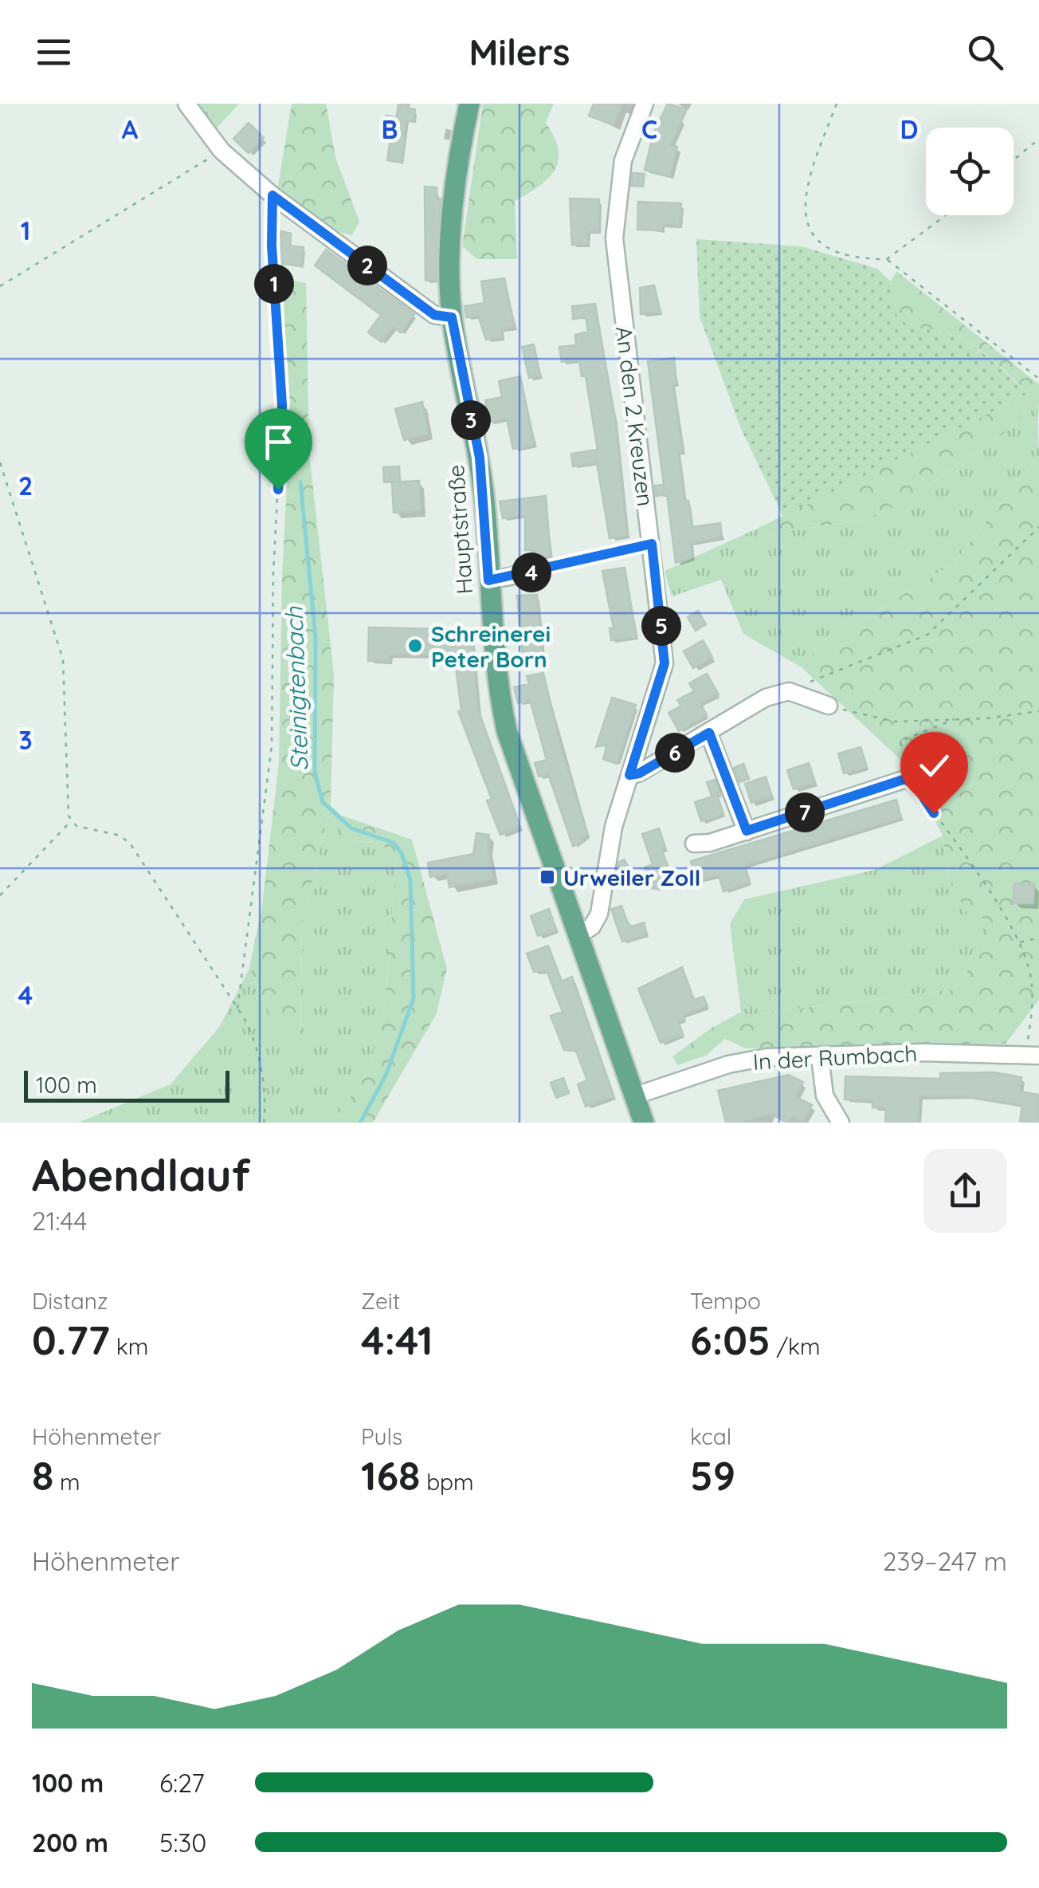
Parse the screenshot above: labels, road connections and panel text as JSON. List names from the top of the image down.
{
  "streets": {
    "main road": ["Hauptstraße"],
    "street": ["An den 2 Kreuzen", "In der Rumbach"]
  },
  "crossings": [
    ["An den 2 Kreuzen", "Hauptstraße"],
    ["Hauptstraße", "In der Rumbach"]
  ],
  "water": ["Steinigtenbach"],
  "places": {
    "other": ["Schreinerei Peter Born"],
    "transit": ["Urweiler Zoll"]
  },
  "scale_bar": "100 m",
  "page": {
    "header": "Milers",
    "pins": [
      "2",
      "1",
      "3",
      "4",
      "5",
      "6",
      "7"
    ],
    "scale": "100 m",
    "heading": ["Abendlauf", "21:44"],
    "stats": [
      ["Distanz", "0.77 km"],
      ["Zeit", "4:41"],
      ["Tempo", "6:05 /km"],
      ["Höhenmeter", "8 m"],
      ["Puls", "168 bpm"],
      ["kcal", "59"]
    ],
    "chart": ["Höhenmeter", "239–247 m"],
    "list": [
      {
        "name": "100 m",
        "note": "6:27"
      },
      {
        "name": "200 m",
        "note": "5:30"
      }
    ]
  },
  "grid": {
    "columns": [
      "A",
      "B",
      "C",
      "D"
    ],
    "rows": [
      "1",
      "2",
      "3",
      "4"
    ]
  }
}
